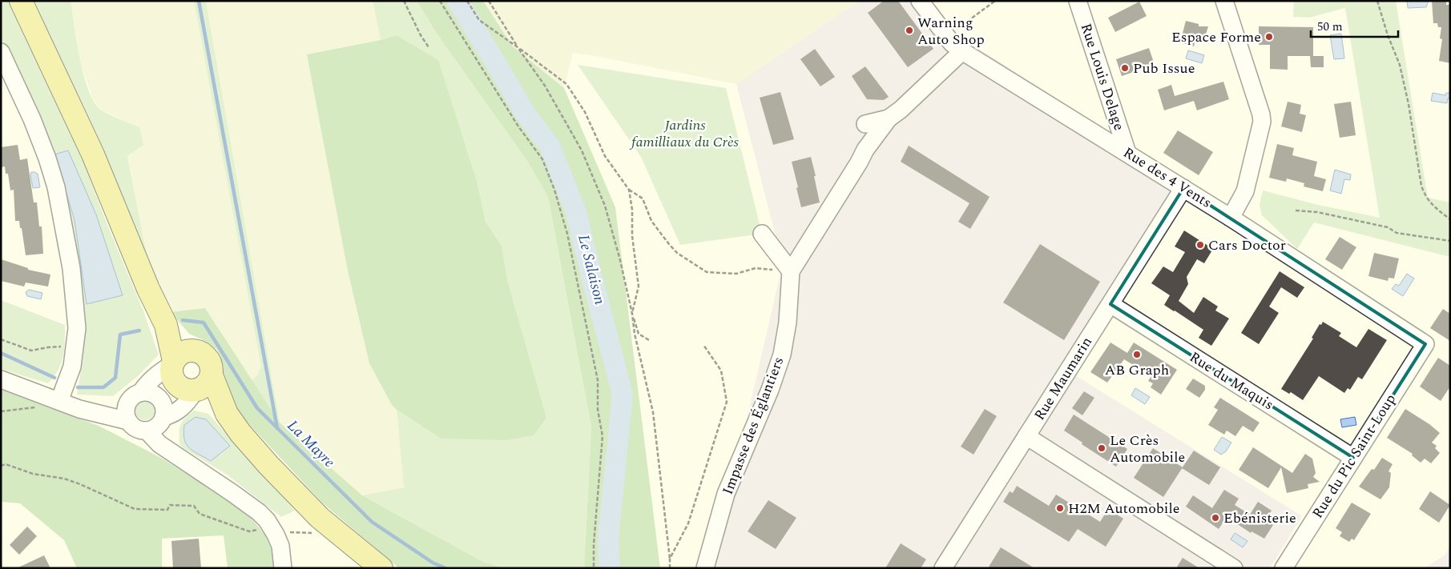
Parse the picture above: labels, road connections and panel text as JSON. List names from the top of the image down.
{
  "streets": {
    "street": [
      "Rue Louis Delage",
      "Rue des 4 Vents",
      "Rue Maumarin",
      "Rue du Maquis",
      "Impasse des Églantiers",
      "Rue du Pic Saint-Loup"
    ]
  },
  "crossings": [
    ["Rue Louis Delage", "Rue des 4 Vents"],
    ["Rue des 4 Vents", "Rue Maumarin"],
    ["Rue des 4 Vents", "Impasse des Églantiers"],
    ["Rue des 4 Vents", "Rue du Pic Saint-Loup"],
    ["Rue Maumarin", "Rue du Maquis"],
    ["Rue du Maquis", "Rue du Pic Saint-Loup"]
  ],
  "water": ["Le Salaison", "La Mayre"],
  "parks": ["Jardins familliaux du Crès"],
  "places": [
    "Warning Auto Shop",
    "Espace Forme",
    "Pub Issue",
    "Cars Doctor",
    "AB Graph",
    "Le Crès Automobile",
    "H2M Automobile",
    "Ebénisterie"
  ],
  "scale_bar": "50 m"
}
